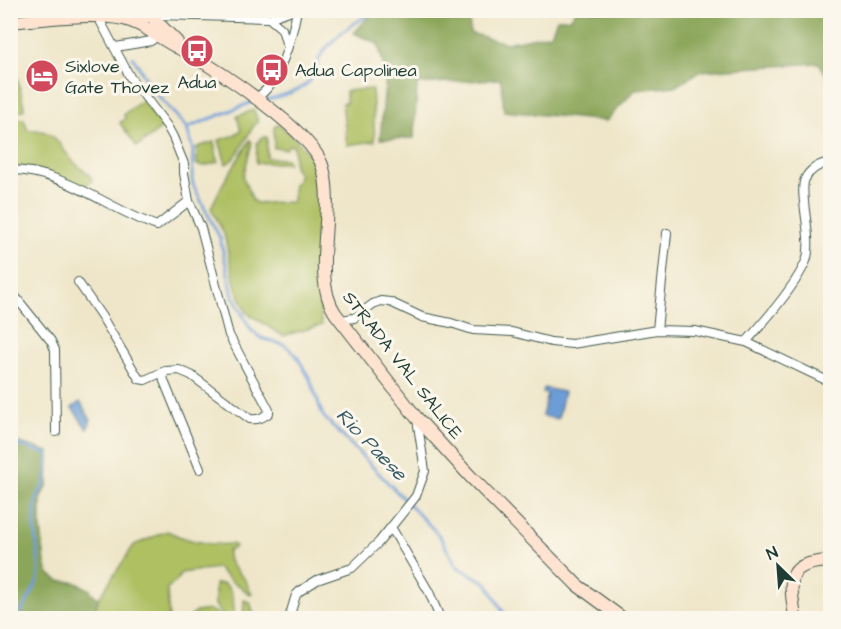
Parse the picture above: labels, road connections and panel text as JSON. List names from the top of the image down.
{
  "streets": {
    "street": ["STRADA VAL SALICE"]
  },
  "water": ["Rio Paese"],
  "places": {
    "bus stop": ["Adua", "Adua Capolinea"],
    "hotel": ["Sixlove Gate Thovez"]
  },
  "north": "top left"
}
